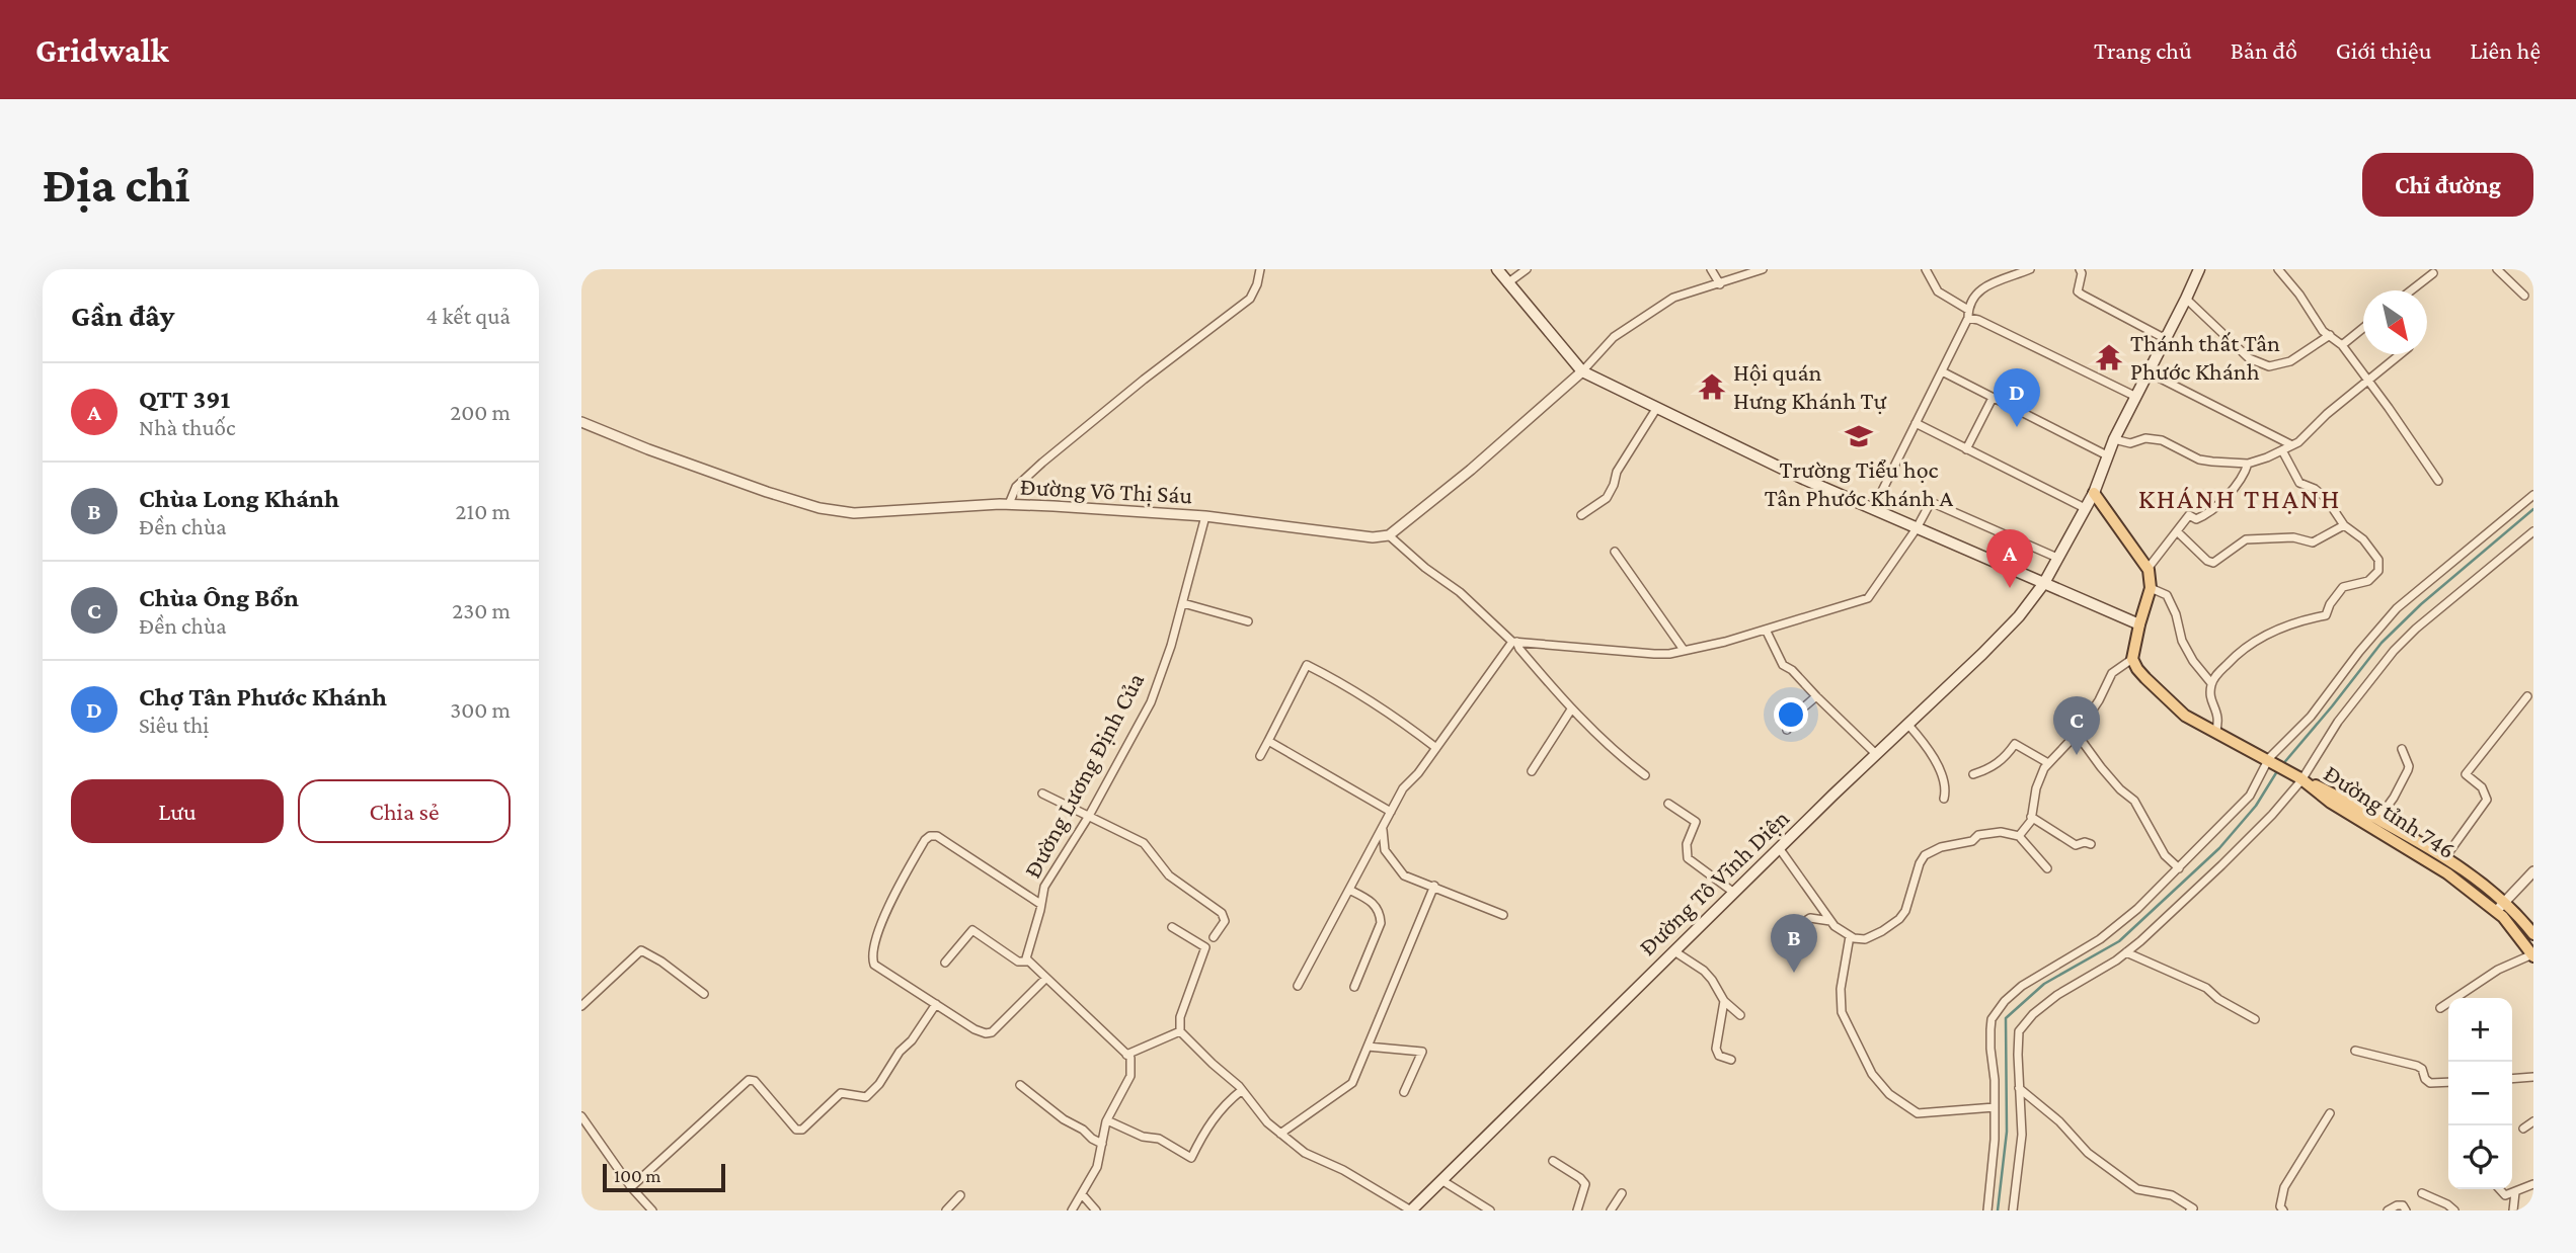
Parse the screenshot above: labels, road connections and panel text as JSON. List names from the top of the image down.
{
  "streets": {
    "main road": ["Đường tỉnh 746", "Đường Tô Vĩnh Diện"],
    "street": ["Đường Võ Thị Sáu", "Đường Lương Định Của"]
  },
  "crossings": [
    ["Đường Võ Thị Sáu", "Đường Lương Định Của"]
  ],
  "districts": ["KHÁNH THẠNH"],
  "places": {
    "temple": ["Thánh thất Tân Phước Khánh", "Hội quán Hưng Khánh Tự"],
    "school or university": ["Trường Tiểu học Tân Phước Khánh A"]
  },
  "scale_bar": "100 m",
  "north": "bottom right",
  "page": {
    "header": "Gridwalk",
    "nav": [
      "Trang chủ",
      "Bản đồ",
      "Giới thiệu",
      "Liên hệ"
    ],
    "buttons": [
      "Chỉ đường",
      ["Lưu", "Chia sẻ"]
    ],
    "title": "Địa chỉ",
    "heading": ["Gần đây", "4 kết quả"],
    "list": [
      {
        "mark": "A",
        "name": "QTT 391",
        "note": "Nhà thuốc",
        "value": "200 m"
      },
      {
        "mark": "B",
        "name": "Chùa Long Khánh",
        "note": "Đền chùa",
        "value": "210 m"
      },
      {
        "mark": "C",
        "name": "Chùa Ông Bổn",
        "note": "Đền chùa",
        "value": "230 m"
      },
      {
        "mark": "D",
        "name": "Chợ Tân Phước Khánh",
        "note": "Siêu thị",
        "value": "300 m"
      }
    ],
    "pins": [
      "D",
      "A",
      "C",
      "B"
    ],
    "map_buttons": ["+", "−"],
    "scale": "100 m"
  }
}
